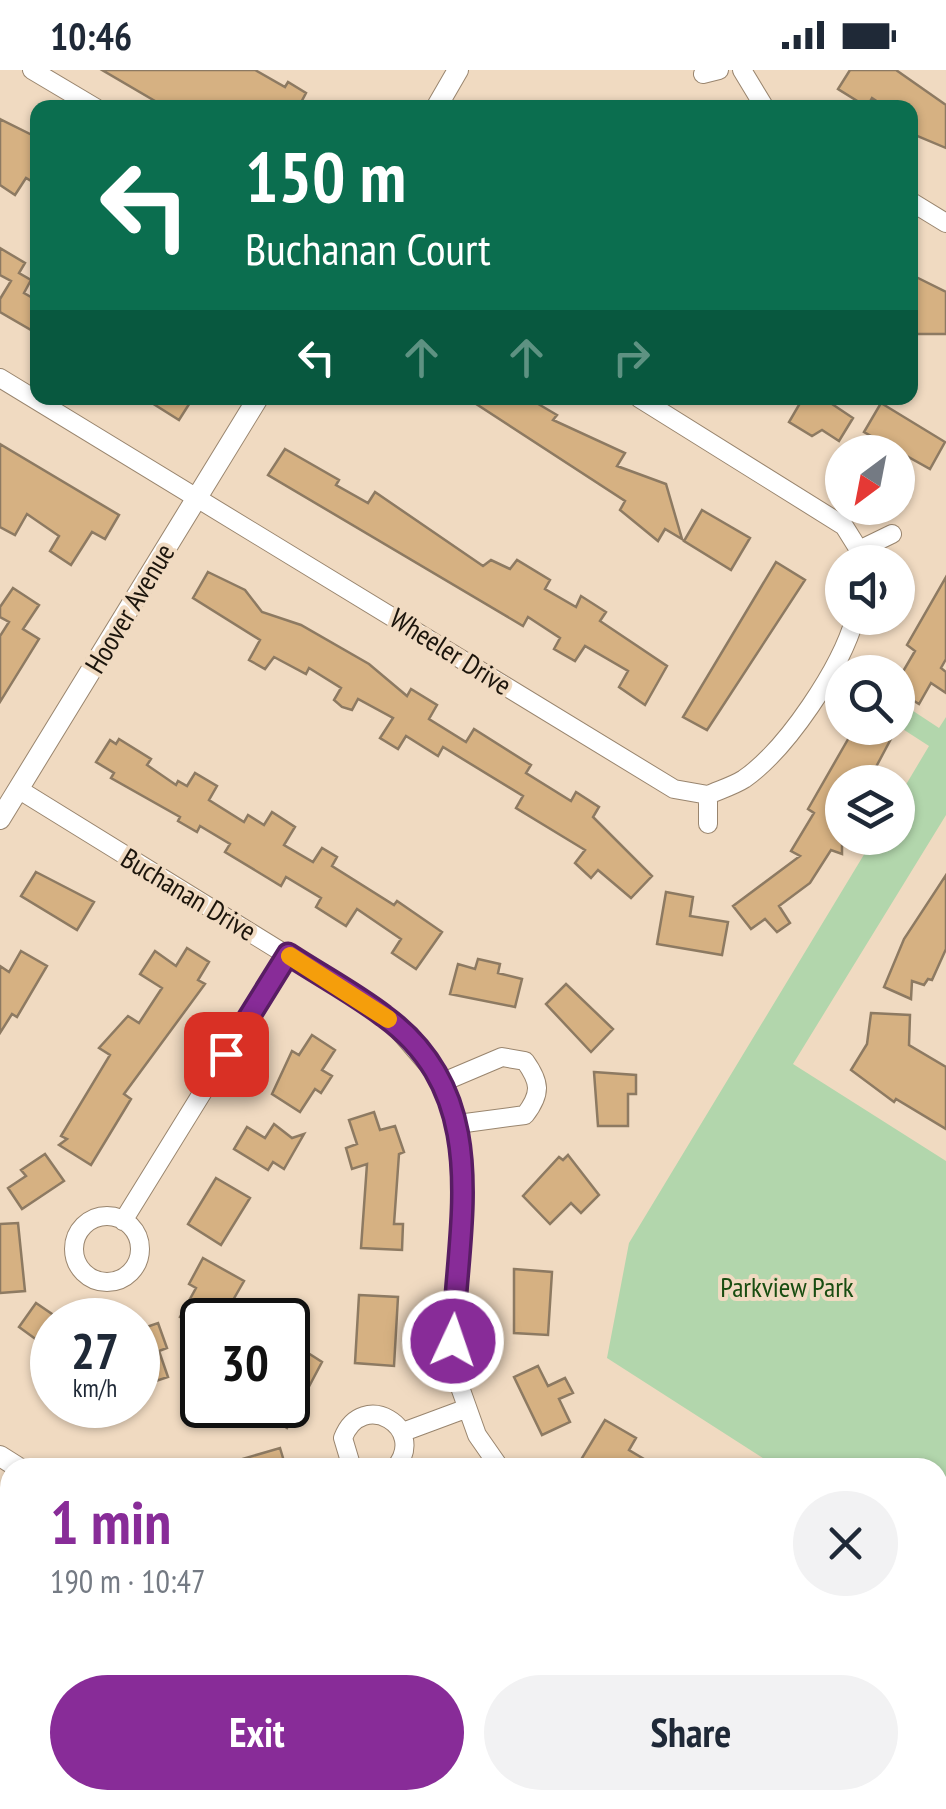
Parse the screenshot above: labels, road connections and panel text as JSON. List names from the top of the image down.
{
  "streets": {
    "street": ["Hoover Avenue", "Wheeler Drive", "Buchanan Drive"]
  },
  "crossings": [
    ["Hoover Avenue", "Wheeler Drive"],
    ["Hoover Avenue", "Buchanan Drive"]
  ],
  "parks": ["Parkview Park"],
  "north": "bottom left",
  "page": {
    "status": "10:46",
    "turn": ["150 m", "Buchanan Court"],
    "speed": "27 km/h",
    "limit": "30",
    "heading": ["1 min", "190 m · 10:47"],
    "buttons": ["Exit", "Share"]
  }
}
